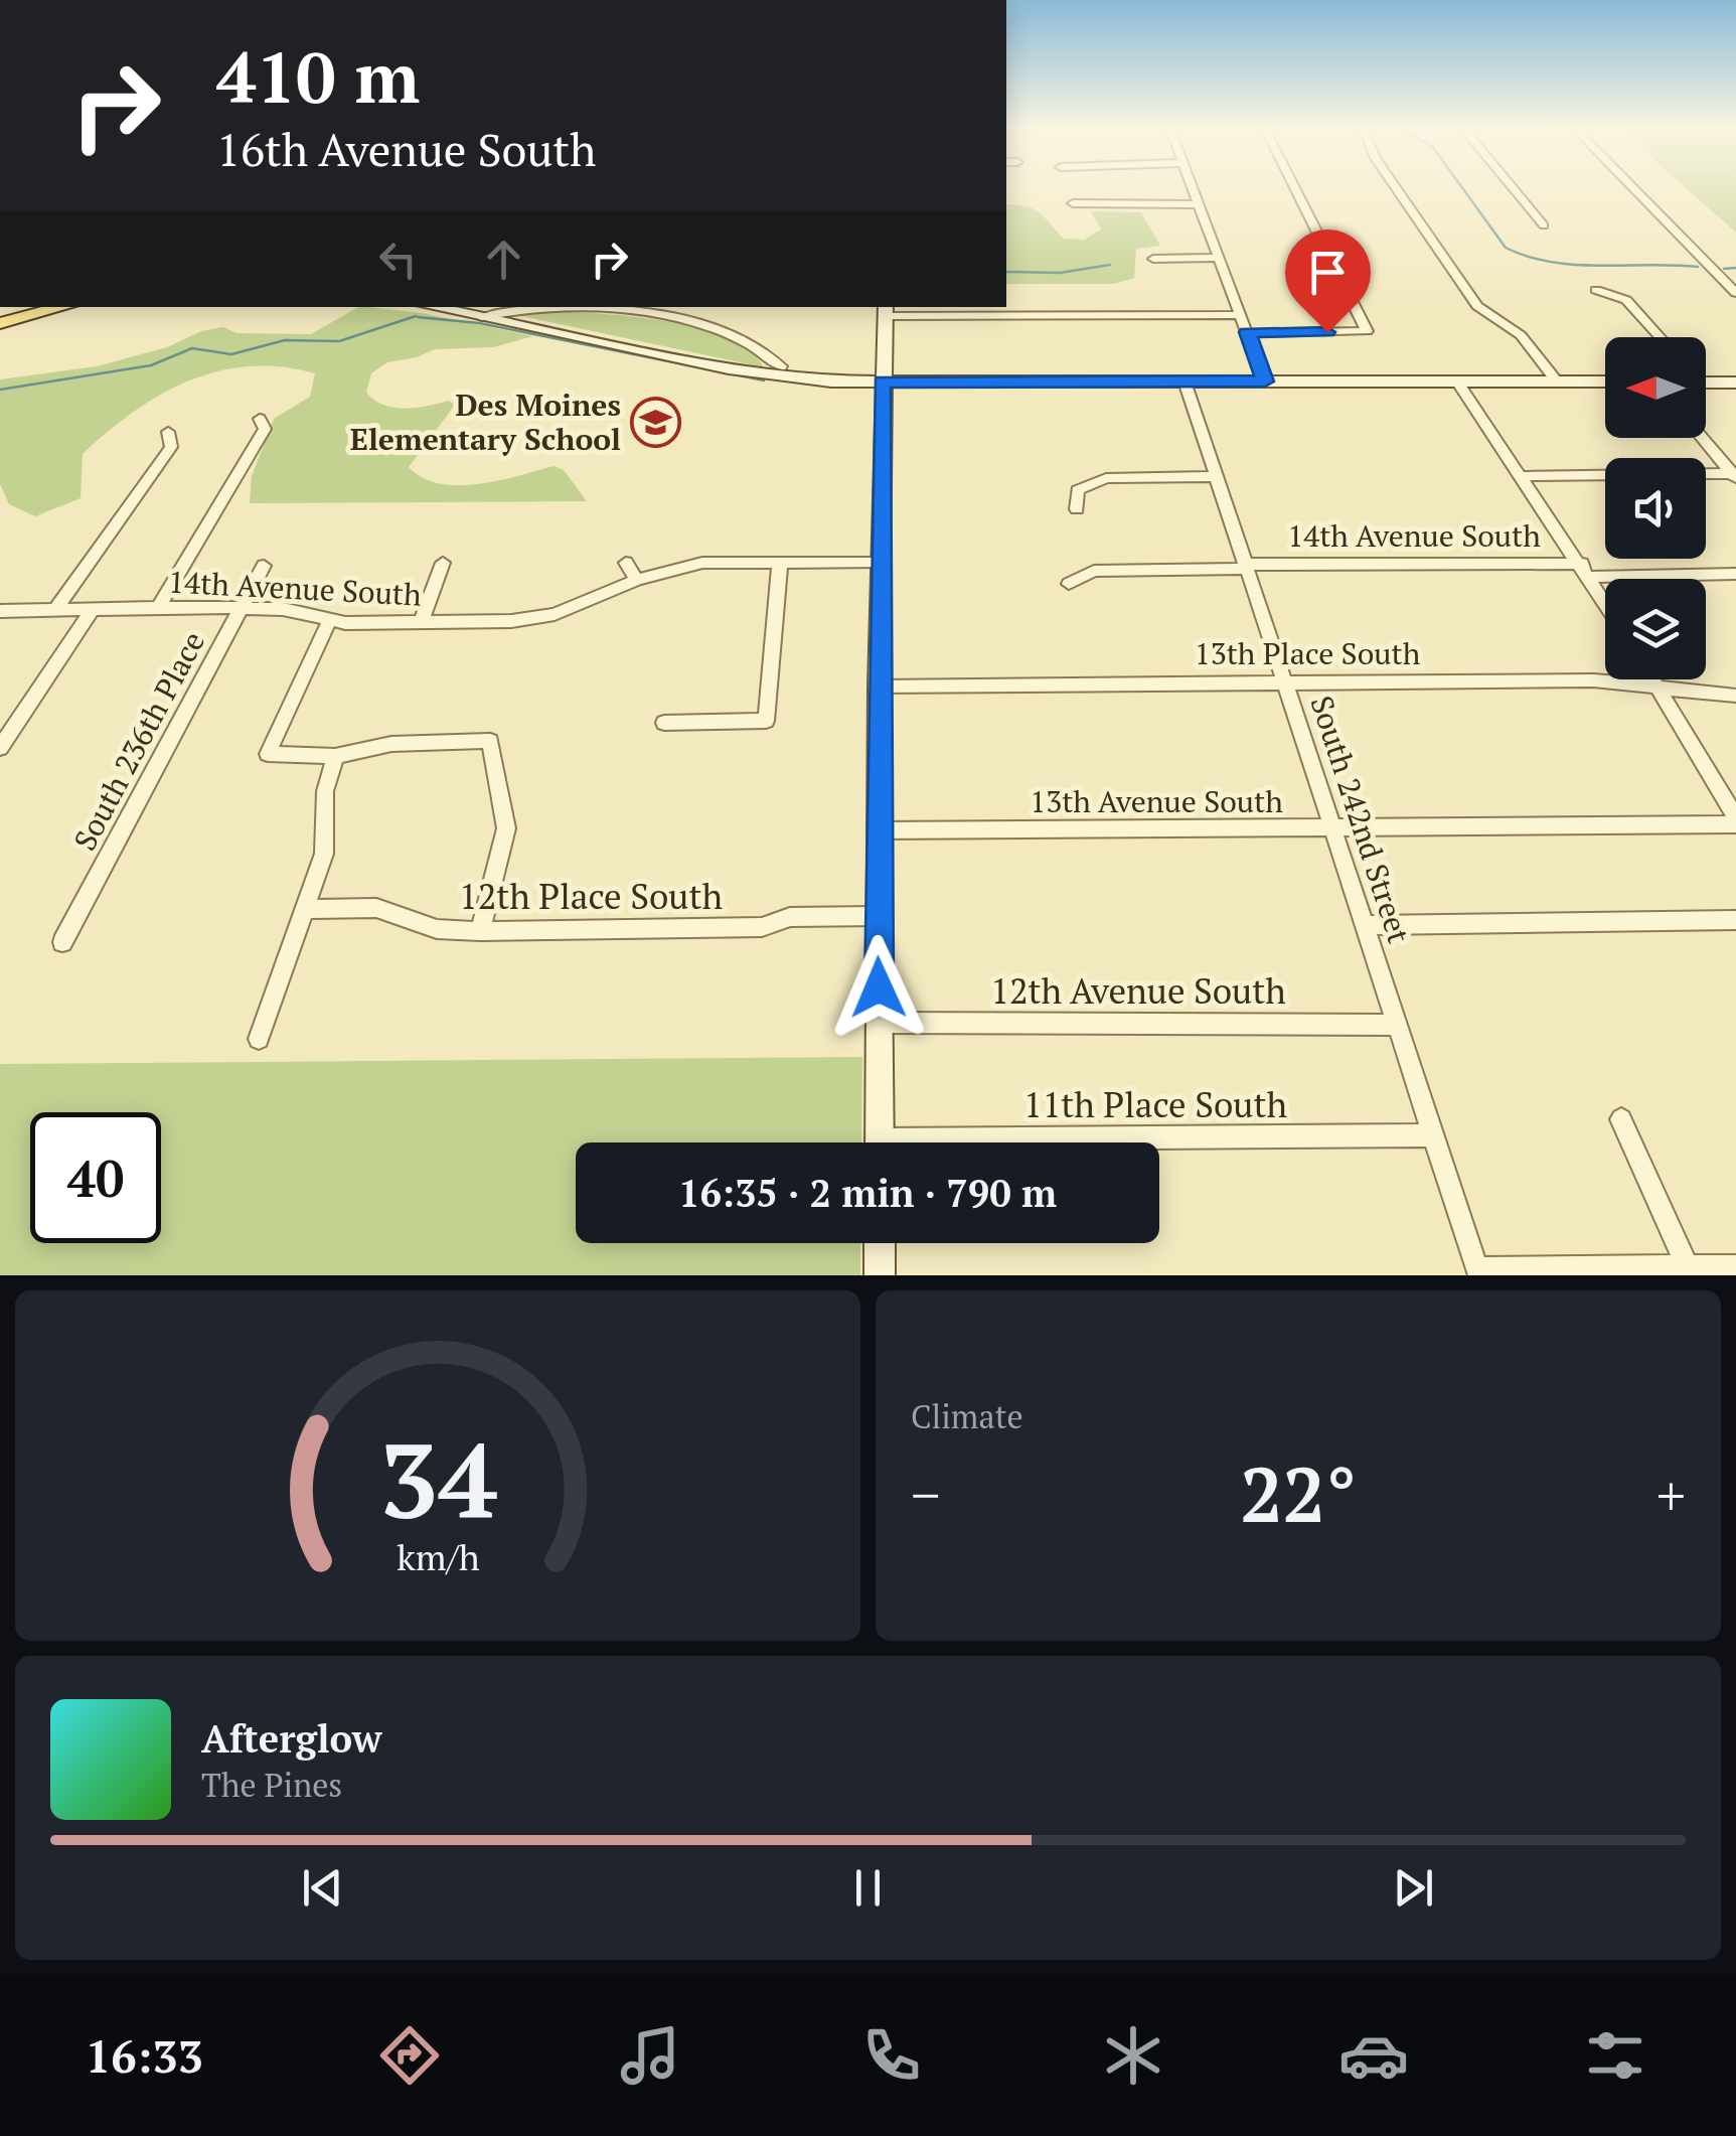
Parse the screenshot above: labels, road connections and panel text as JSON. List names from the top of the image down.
{
  "streets": {
    "street": [
      "14th Avenue South",
      "13th Place South",
      "South 236th Place",
      "13th Avenue South",
      "South 242nd Street",
      "12th Place South",
      "12th Avenue South",
      "11th Place South"
    ]
  },
  "crossings": [
    ["14th Avenue South", "South 236th Place"],
    ["14th Avenue South", "South 242nd Street"],
    ["13th Place South", "South 242nd Street"],
    ["13th Avenue South", "South 242nd Street"],
    ["South 242nd Street", "12th Avenue South"],
    ["South 242nd Street", "11th Place South"]
  ],
  "places": {
    "school or university": ["Des Moines Elementary School"]
  },
  "north": "left",
  "page": {
    "turn": ["410 m", "16th Avenue South"],
    "limit": "40",
    "trip": "16:35 · 2 min · 790 m",
    "tile": "Climate",
    "heat": ["−", "22°", "+"],
    "song": ["Afterglow", "The Pines"],
    "tabs": "16:33",
    "gauge": ["34", "km/h"]
  }
}
